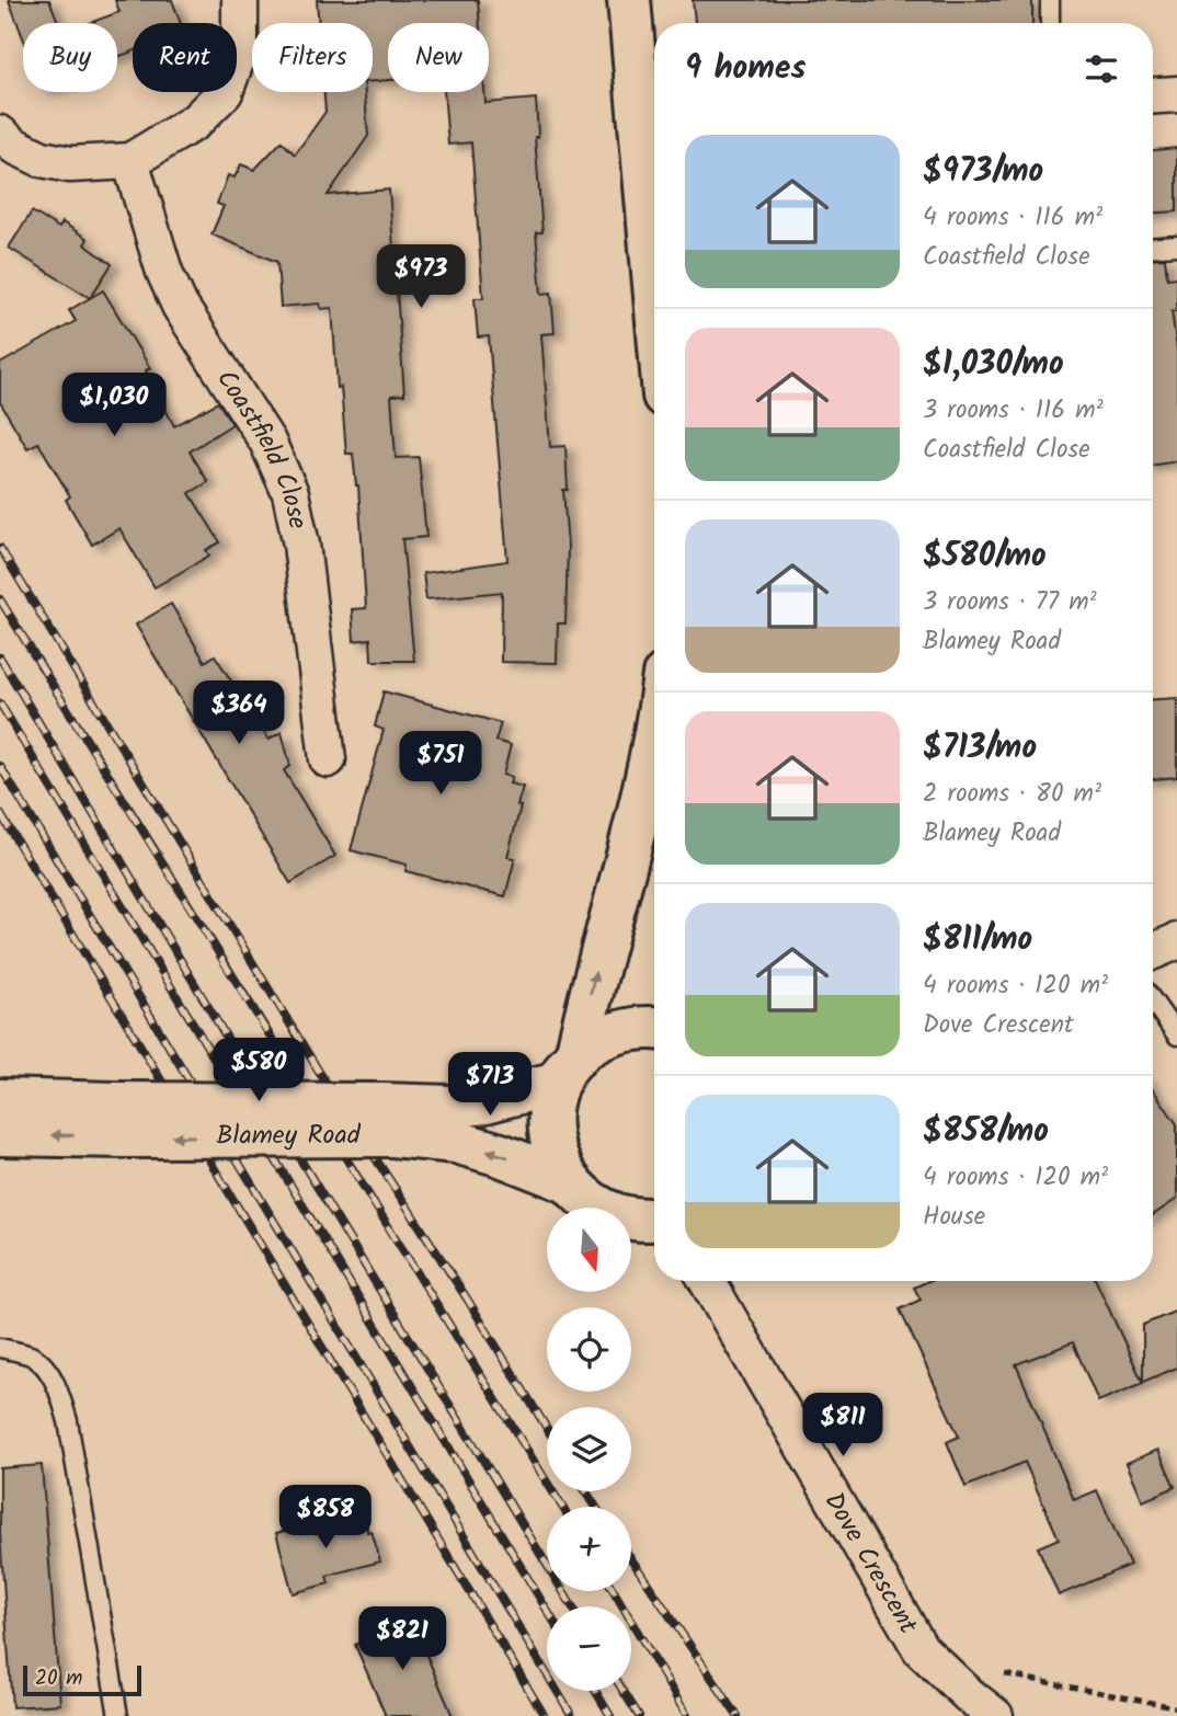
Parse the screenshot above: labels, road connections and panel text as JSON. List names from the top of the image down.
{
  "streets": {
    "street": ["Coastfield Close", "Blamey Road", "Dove Crescent"]
  },
  "scale_bar": "20 m",
  "north": "bottom",
  "page": {
    "chip": [
      "Buy",
      "Rent",
      "Filters",
      "New"
    ],
    "heading": "9 homes",
    "list": [
      {
        "name": "$973/mo",
        "note": "4 rooms · 116 m² · Coastfield Close"
      },
      {
        "name": "$1,030/mo",
        "note": "3 rooms · 116 m² · Coastfield Close"
      },
      {
        "name": "$580/mo",
        "note": "3 rooms · 77 m² · Blamey Road"
      },
      {
        "name": "$713/mo",
        "note": "2 rooms · 80 m² · Blamey Road"
      },
      {
        "name": "$811/mo",
        "note": "4 rooms · 120 m² · Dove Crescent"
      },
      {
        "name": "$858/mo",
        "note": "4 rooms · 120 m² · House"
      }
    ],
    "price": [
      "$973",
      "$1,030",
      "$364",
      "$751",
      "$580",
      "$713",
      "$811",
      "$858",
      "$821"
    ],
    "map_buttons": ["+", "−"],
    "scale": "20 m"
  }
}
